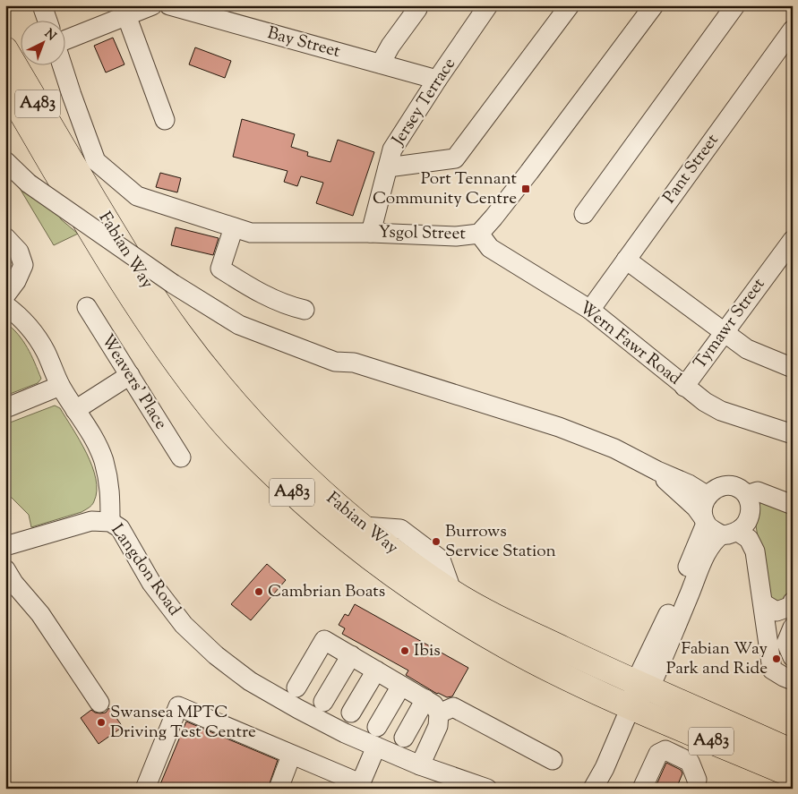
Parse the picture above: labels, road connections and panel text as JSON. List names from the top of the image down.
{
  "streets": {
    "highway": ["A483", "Fabian Way"],
    "street": [
      "Bay Street",
      "Jersey Terrace",
      "Pant Street",
      "Ysgol Street",
      "Tymawr Street",
      "Wern Fawr Road",
      "Weavers' Place",
      "Langdon Road"
    ]
  },
  "crossings": [
    ["Bay Street", "Jersey Terrace"],
    ["Jersey Terrace", "Ysgol Street"],
    ["Pant Street", "Wern Fawr Road"],
    ["Ysgol Street", "Wern Fawr Road"],
    ["Tymawr Street", "Wern Fawr Road"]
  ],
  "places": {
    "transit": ["Port Tennant Community Centre"],
    "other": [
      "Burrows Service Station",
      "Cambrian Boats",
      "Ibis",
      "Fabian Way Park and Ride",
      "Swansea MPTC Driving Test Centre"
    ]
  },
  "north": "top right"
}
